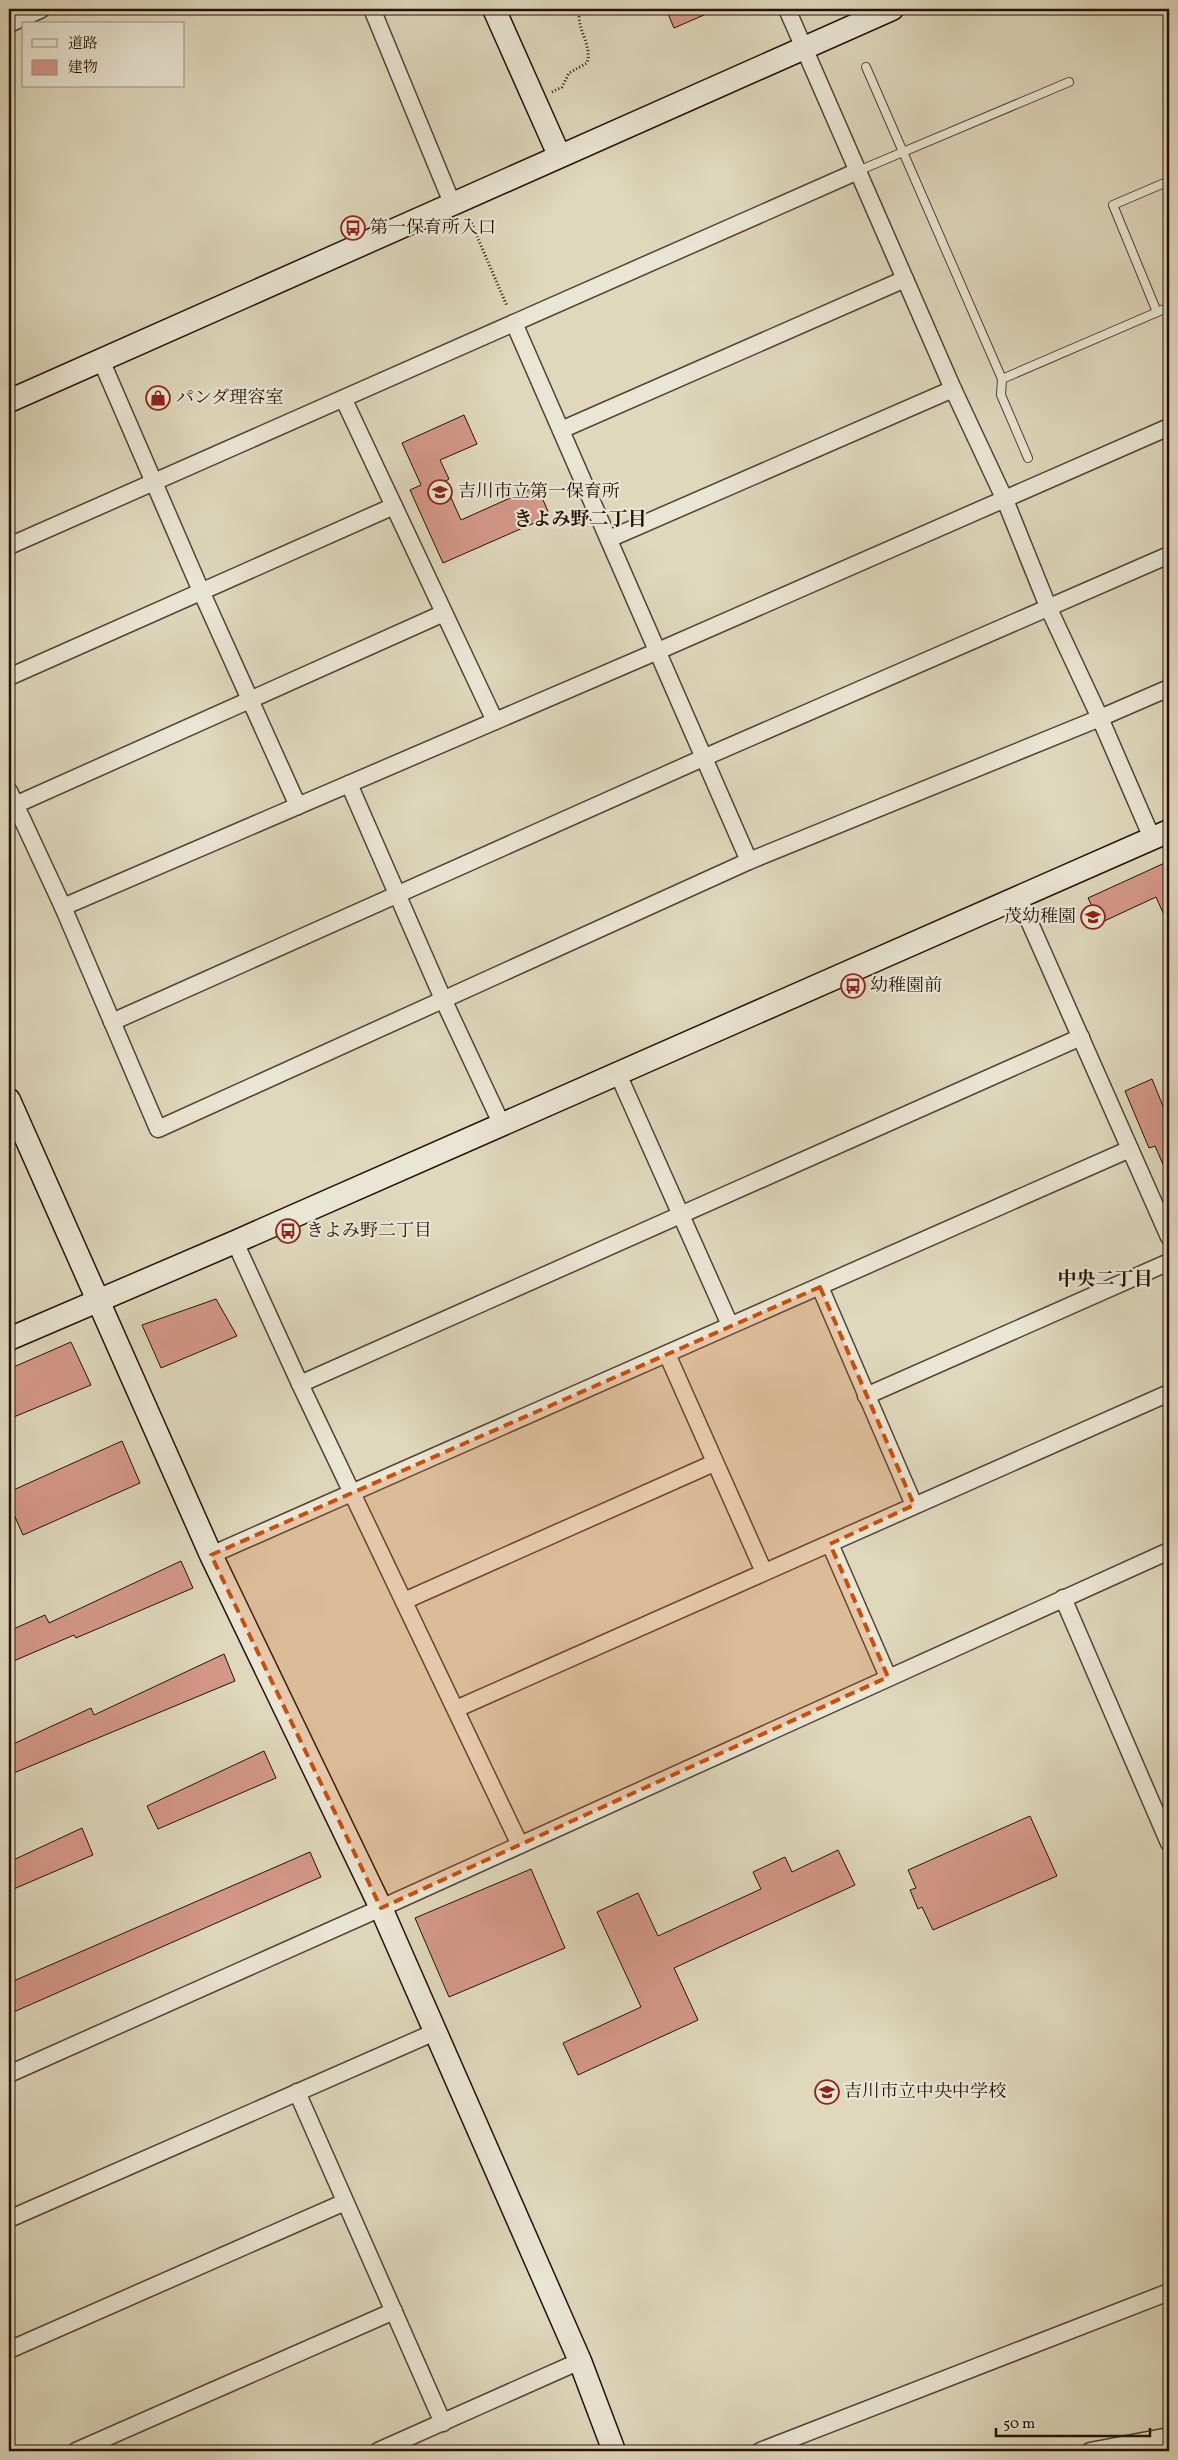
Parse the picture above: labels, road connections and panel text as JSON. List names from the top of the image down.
{
  "districts": ["きよみ野二丁目", "中央二丁目"],
  "places": {
    "bus stop": ["第一保育所入口", "幼稚園前", "きよみ野二丁目"],
    "shop": ["パンダ理容室"],
    "school or university": ["吉川市立第一保育所", "茂幼稚園", "吉川市立中央中学校"]
  },
  "legend": ["道路", "建物"],
  "scale_bar": "50 m"
}
